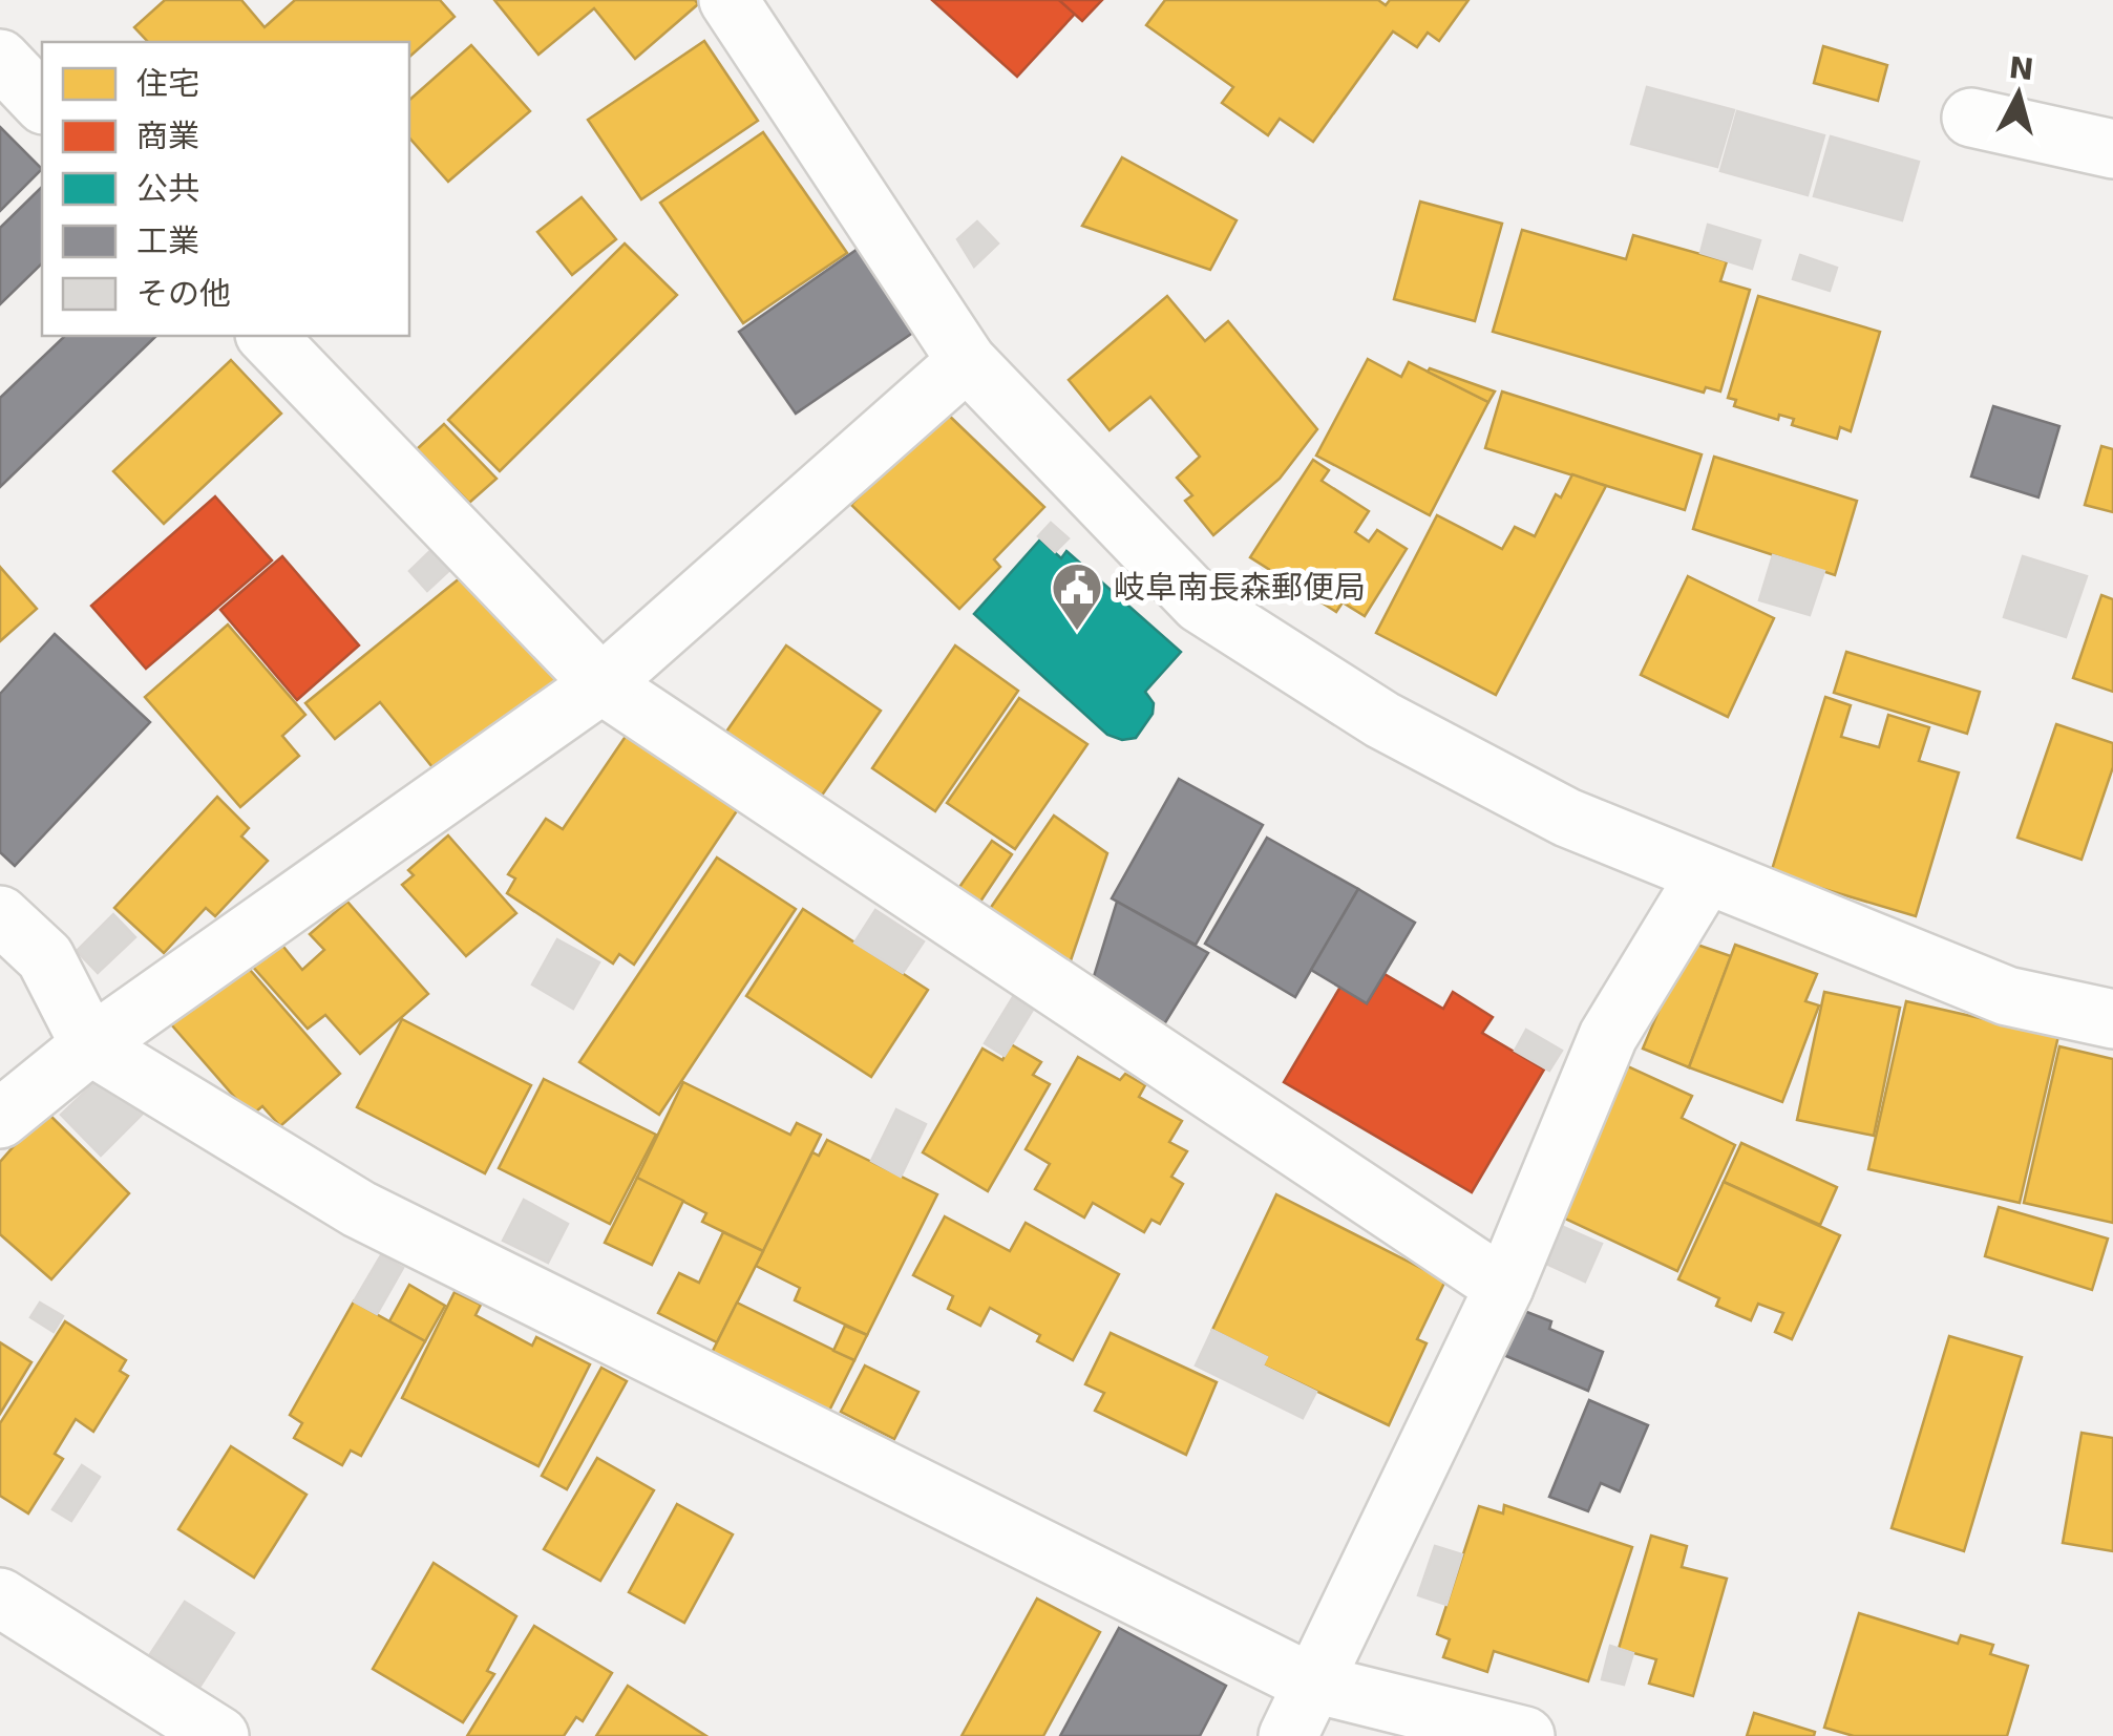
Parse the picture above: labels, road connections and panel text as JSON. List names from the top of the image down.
{
  "places": {
    "public building": ["岐阜南長森郵便局"]
  },
  "legend": [
    "住宅",
    "商業",
    "公共",
    "工業",
    "その他"
  ],
  "north": "top"
}
